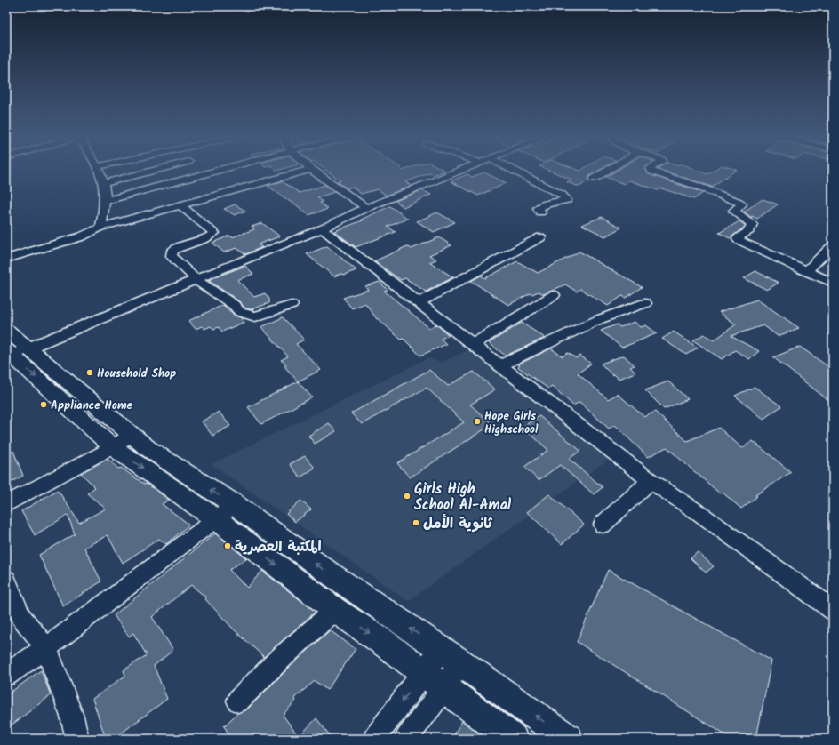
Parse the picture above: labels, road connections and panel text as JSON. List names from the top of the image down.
{
  "places": [
    "Household Shop",
    "Appliance Home",
    "Hope Girls Highschool",
    "Girls High School Al-Amal",
    "ثانوية الأمل",
    "المكتبة العصرية"
  ]
}
